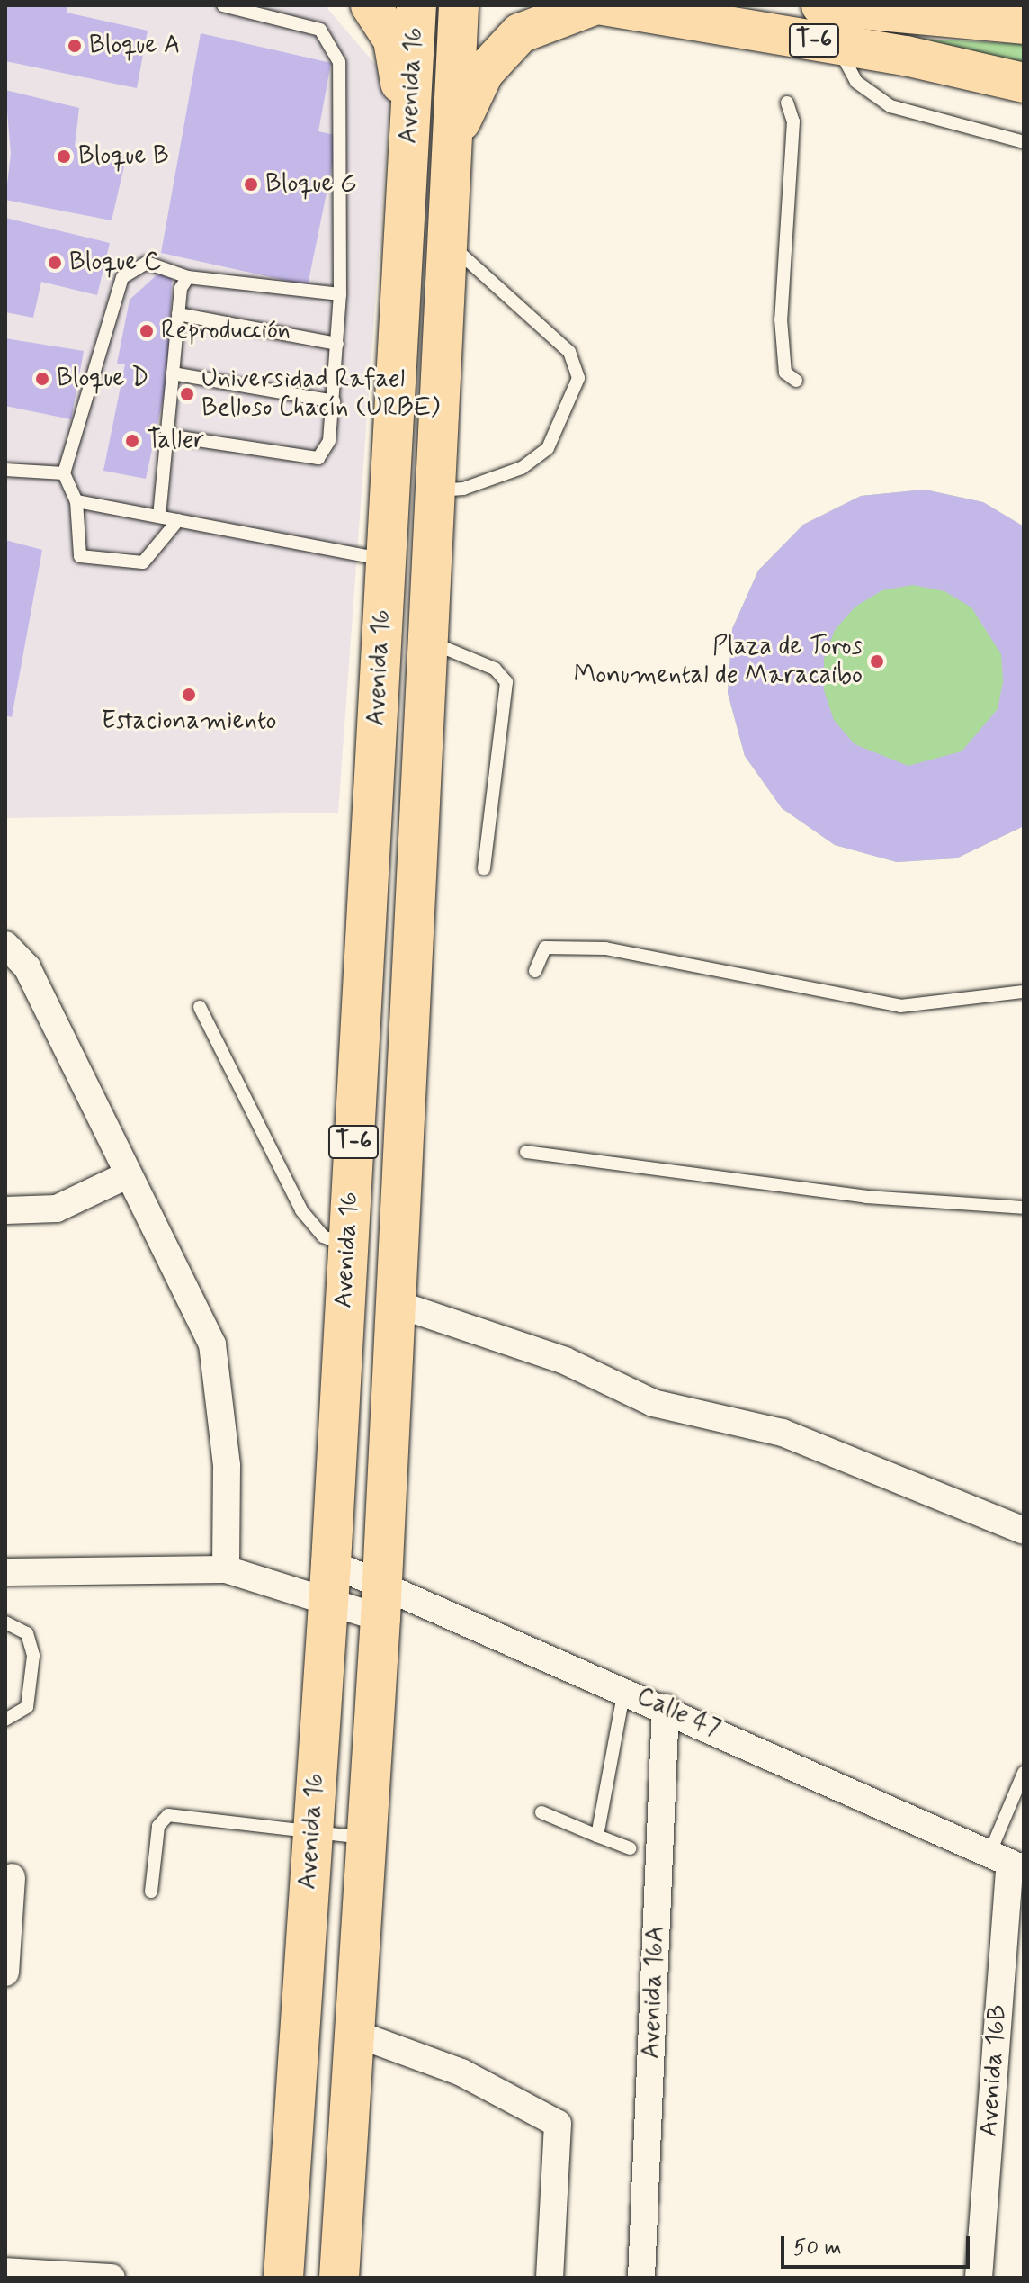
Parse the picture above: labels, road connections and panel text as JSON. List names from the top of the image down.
{
  "streets": {
    "highway": ["T-6", "Avenida 16"],
    "street": ["Calle 47", "Avenida 16A", "Avenida 16B"]
  },
  "crossings": [
    ["Avenida 16", "Calle 47"],
    ["Calle 47", "Avenida 16A"],
    ["Calle 47", "Avenida 16B"]
  ],
  "places": [
    "Bloque A",
    "Bloque B",
    "Bloque G",
    "Bloque C",
    "Reproducción",
    "Bloque D",
    "Universidad Rafael Belloso Chacín (URBE)",
    "Taller",
    "Plaza de Toros Monumental de Maracaibo",
    "Estacionamiento"
  ],
  "scale_bar": "50 m"
}
